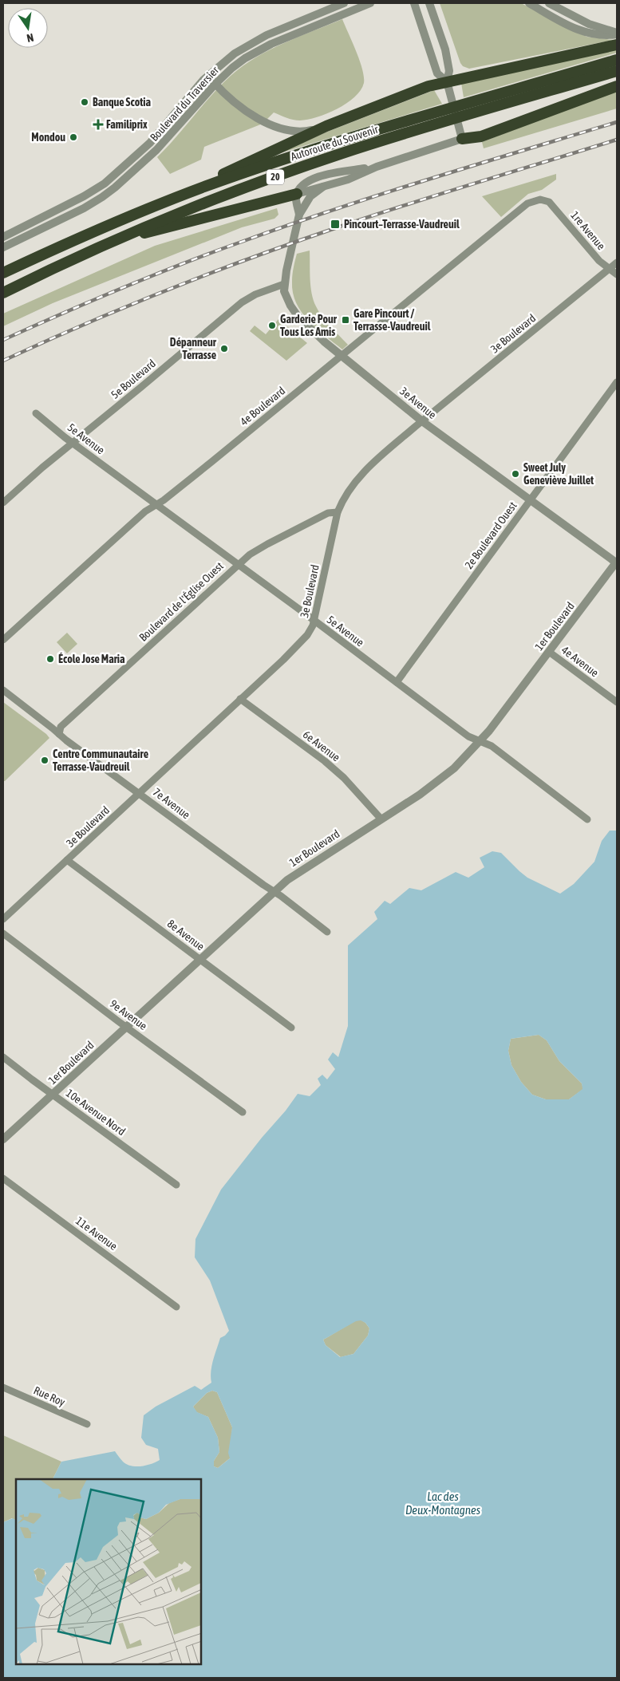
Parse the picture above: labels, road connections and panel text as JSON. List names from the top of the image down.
{
  "streets": {
    "highway": ["Autoroute du Souvenir", "20"],
    "street": [
      "Boulevard du Traversier",
      "1re Avenue",
      "3e Boulevard",
      "5e Boulevard",
      "3e Avenue",
      "4e Boulevard",
      "5e Avenue",
      "2e Boulevard Ouest",
      "Boulevard de l'Église Ouest",
      "1er Boulevard",
      "4e Avenue",
      "6e Avenue",
      "7e Avenue",
      "8e Avenue",
      "9e Avenue",
      "10e Avenue Nord",
      "11e Avenue",
      "Rue Roy"
    ]
  },
  "crossings": [
    ["1re Avenue", "3e Boulevard"],
    ["1re Avenue", "4e Boulevard"],
    ["3e Boulevard", "3e Avenue"],
    ["3e Boulevard", "5e Avenue"],
    ["3e Boulevard", "Boulevard de l'Église Ouest"],
    ["3e Boulevard", "6e Avenue"],
    ["3e Boulevard", "7e Avenue"],
    ["3e Boulevard", "8e Avenue"],
    ["5e Boulevard", "3e Avenue"],
    ["5e Boulevard", "5e Avenue"],
    ["3e Avenue", "4e Boulevard"],
    ["3e Avenue", "2e Boulevard Ouest"],
    ["3e Avenue", "1er Boulevard"],
    ["4e Boulevard", "5e Avenue"],
    ["5e Avenue", "2e Boulevard Ouest"],
    ["5e Avenue", "Boulevard de l'Église Ouest"],
    ["5e Avenue", "1er Boulevard"],
    ["Boulevard de l'Église Ouest", "7e Avenue"],
    ["1er Boulevard", "4e Avenue"],
    ["1er Boulevard", "6e Avenue"],
    ["1er Boulevard", "7e Avenue"],
    ["1er Boulevard", "8e Avenue"],
    ["1er Boulevard", "9e Avenue"],
    ["1er Boulevard", "10e Avenue Nord"]
  ],
  "water": ["Lac des Deux-Montagnes"],
  "places": {
    "other": [
      "Banque Scotia",
      "Mondou",
      "Garderie Pour Tous Les Amis",
      "Dépanneur Terrasse",
      "Sweet July Geneviève Juillet",
      "École Jose Maria",
      "Centre Communautaire Terrasse-Vaudreuil"
    ],
    "health": ["Familiprix"],
    "transit": ["Pincourt–Terrasse-Vaudreuil", "Gare Pincourt / Terrasse-Vaudreuil"]
  },
  "north": "bottom"
}
